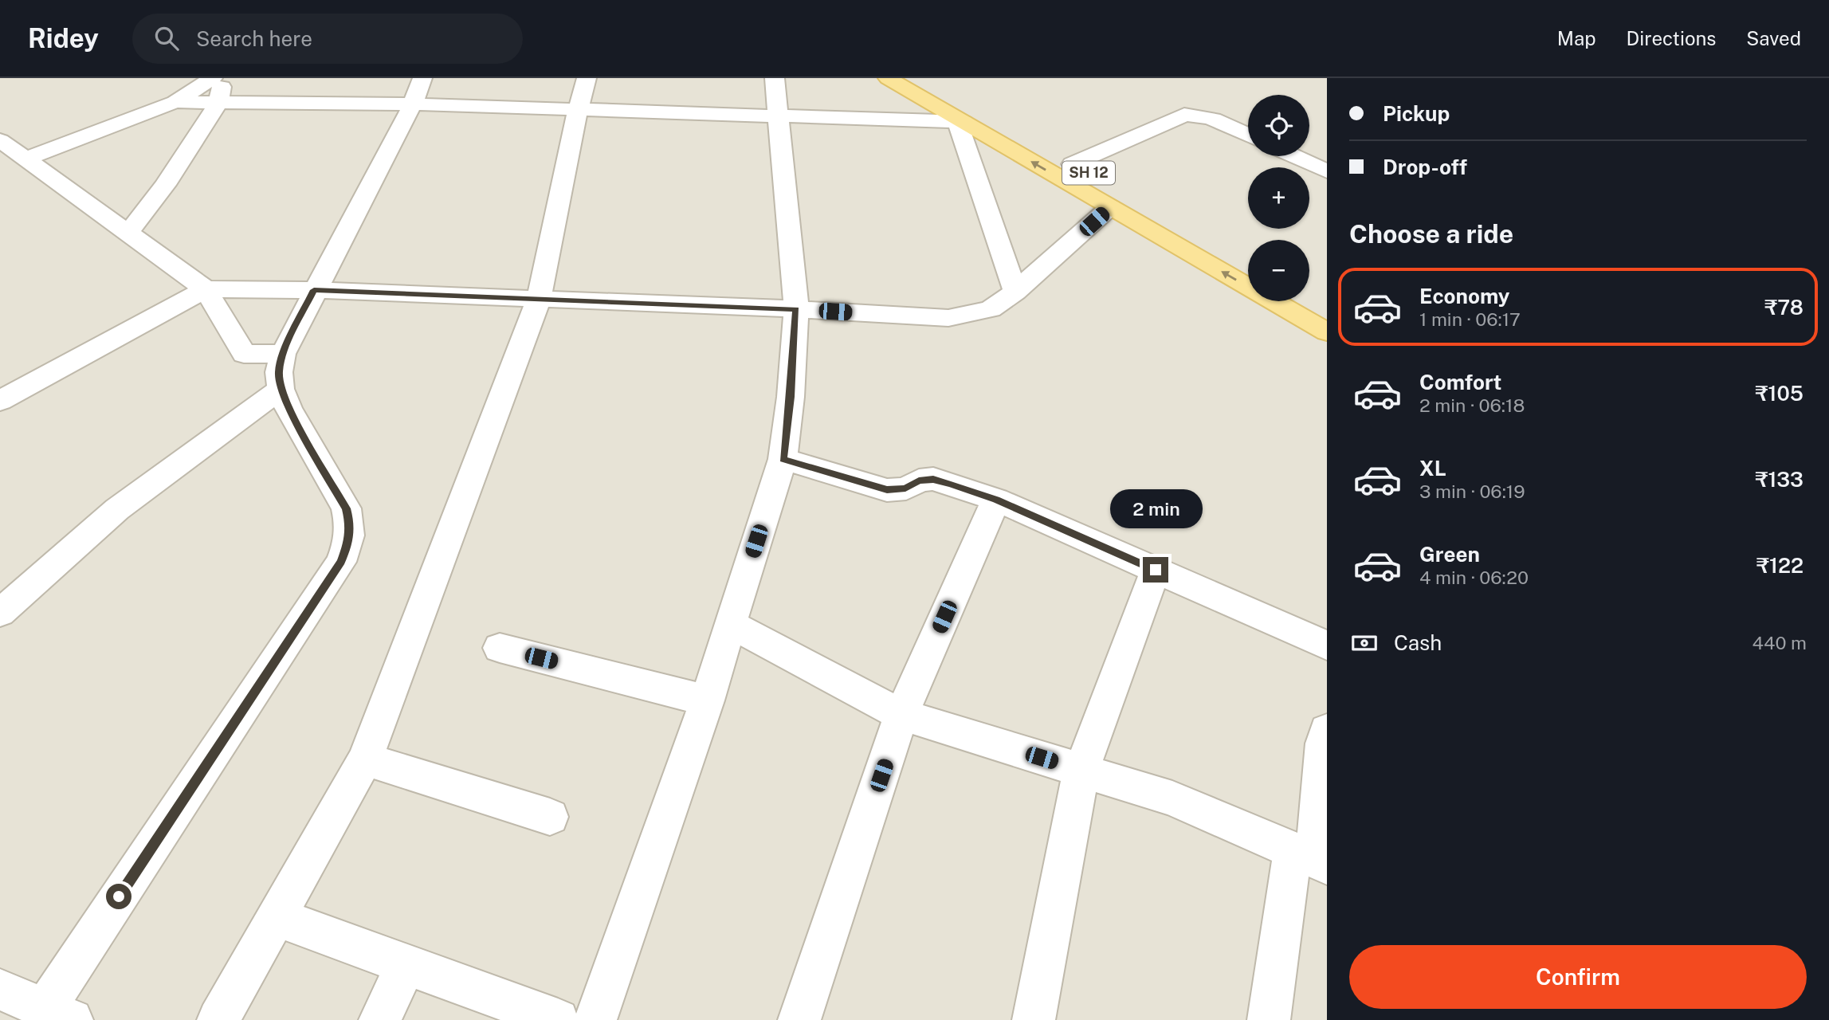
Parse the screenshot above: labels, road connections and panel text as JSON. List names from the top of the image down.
{
  "streets": {
    "main road": ["SH 12"]
  },
  "page": {
    "header": "Ridey",
    "search": "Search here",
    "nav": ["Map", "Directions", "Saved"],
    "banner": ["Pickup", "Drop-off"],
    "map_buttons": ["+", "−"],
    "heading": "Choose a ride",
    "list": [
      {
        "name": "Economy",
        "note": "1 min · 06:17",
        "value": "₹78"
      },
      {
        "name": "Comfort",
        "note": "2 min · 06:18",
        "value": "₹105"
      },
      {
        "name": "XL",
        "note": "3 min · 06:19",
        "value": "₹133"
      },
      {
        "name": "Green",
        "note": "4 min · 06:20",
        "value": "₹122"
      }
    ],
    "bubble": "2 min",
    "pay": ["Cash", "440 m"],
    "buttons": "Confirm"
  }
}
